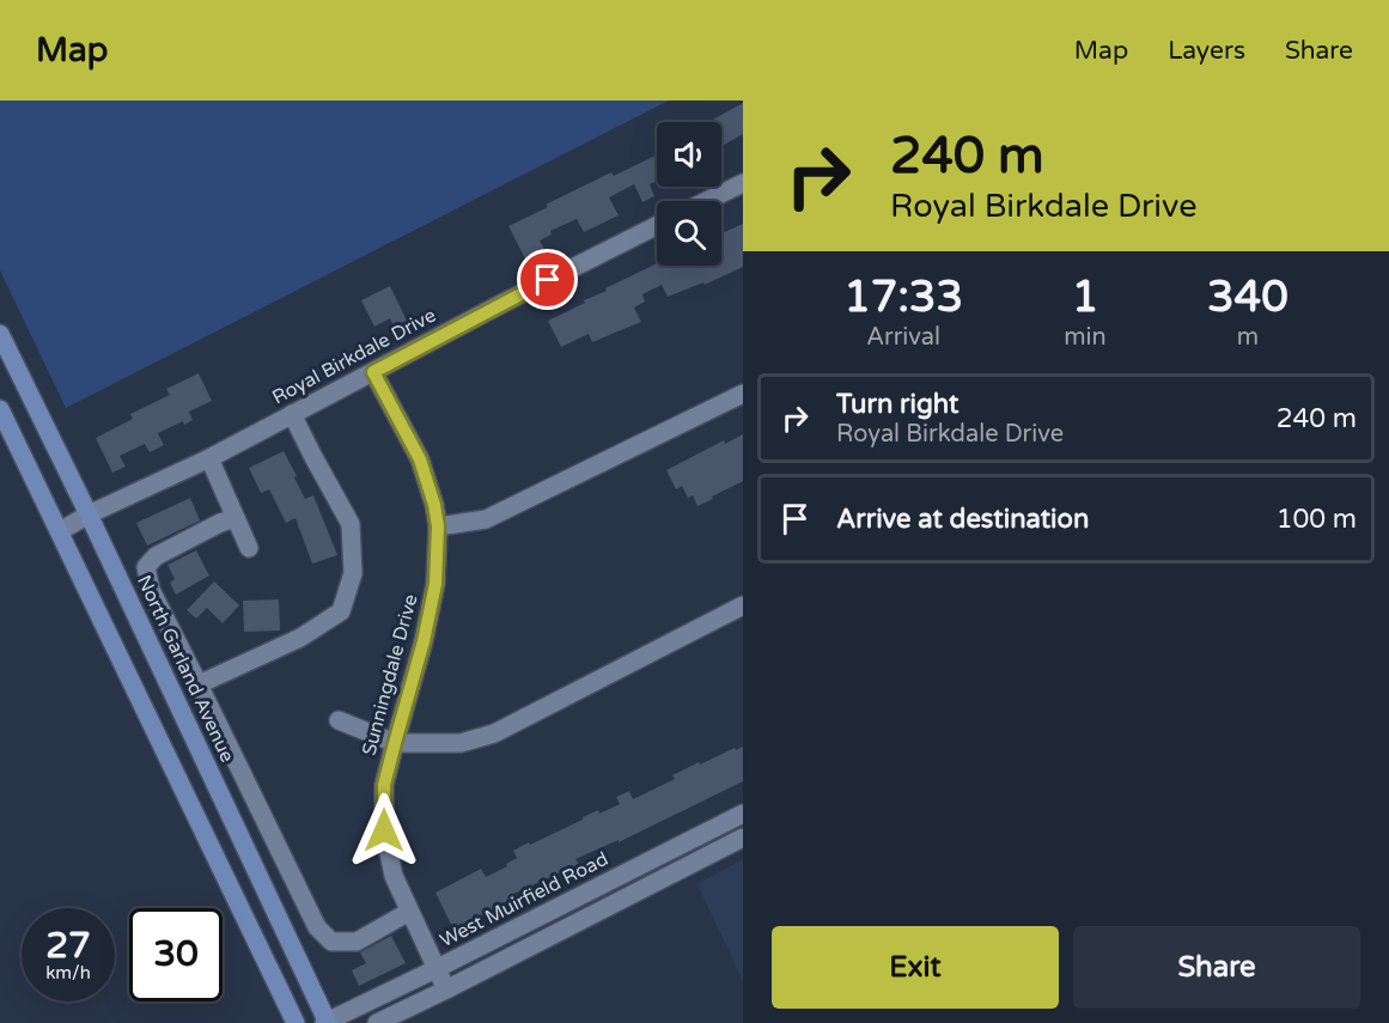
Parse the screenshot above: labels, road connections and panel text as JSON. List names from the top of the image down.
{
  "streets": {
    "main road": ["North Garland Avenue"],
    "street": ["Royal Birkdale Drive", "Sunningdale Drive", "West Muirfield Road"]
  },
  "crossings": [
    ["Royal Birkdale Drive", "North Garland Avenue"],
    ["Royal Birkdale Drive", "Sunningdale Drive"],
    ["North Garland Avenue", "West Muirfield Road"],
    ["Sunningdale Drive", "West Muirfield Road"]
  ],
  "page": {
    "header": "Map",
    "nav": ["Map", "Layers", "Share"],
    "turn": ["240 m", "Royal Birkdale Drive"],
    "eta": [
      "17:33",
      "Arrival",
      "1",
      "min",
      "340",
      "m"
    ],
    "list": [
      {
        "name": "Turn right",
        "note": "Royal Birkdale Drive",
        "value": "240 m"
      },
      {
        "name": "Arrive at destination",
        "value": "100 m"
      }
    ],
    "speed": "27 km/h",
    "limit": "30",
    "buttons": ["Exit", "Share"]
  }
}
